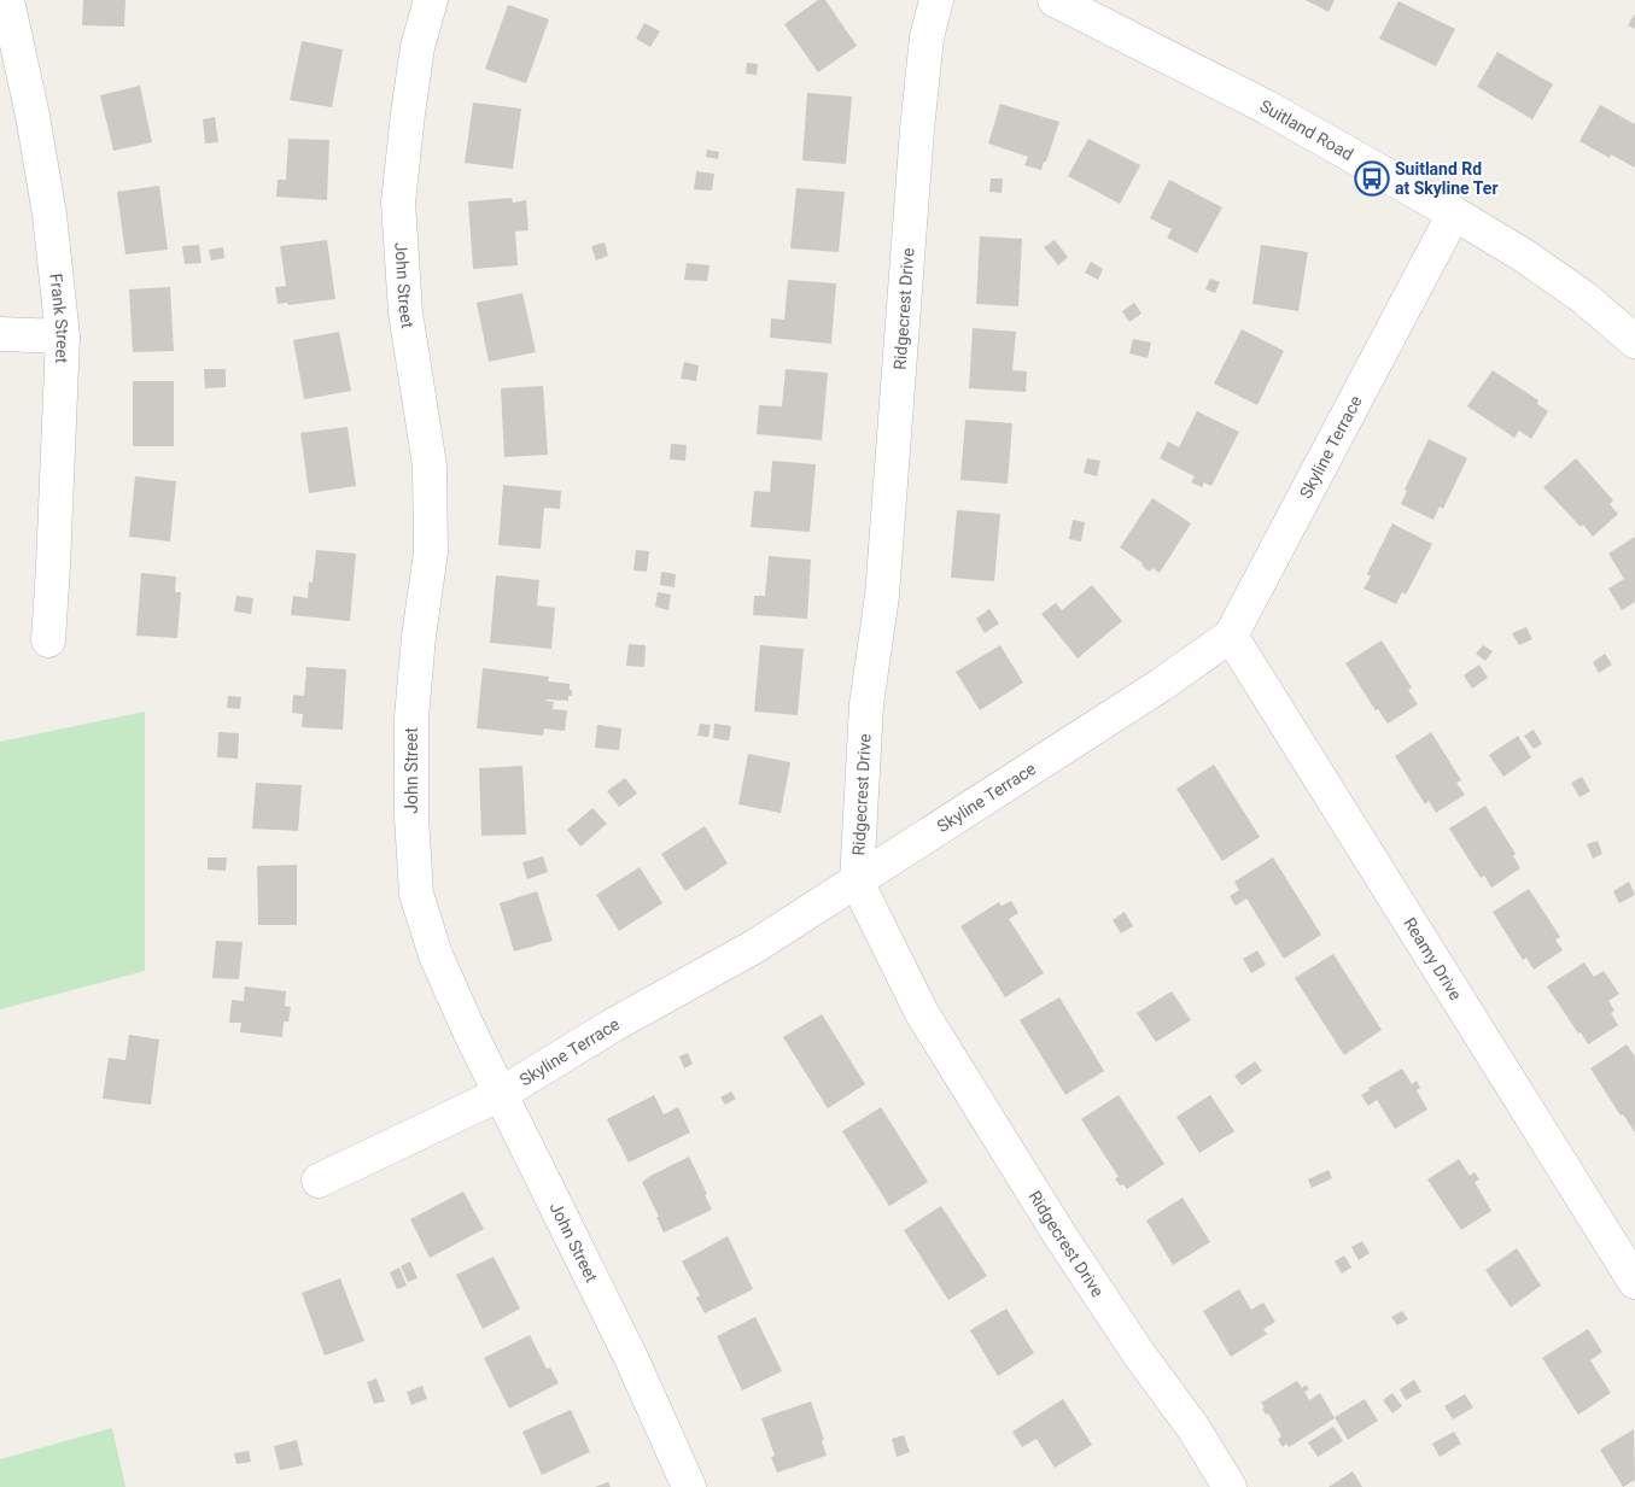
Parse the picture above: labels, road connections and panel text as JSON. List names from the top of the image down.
{
  "streets": {
    "street": [
      "Suitland Road",
      "John Street",
      "Ridgecrest Drive",
      "Frank Street",
      "Skyline Terrace",
      "Reamy Drive"
    ]
  },
  "crossings": [
    ["Suitland Road", "Skyline Terrace"],
    ["John Street", "Skyline Terrace"],
    ["Ridgecrest Drive", "Skyline Terrace"],
    ["Skyline Terrace", "Reamy Drive"]
  ],
  "places": {
    "bus stop": ["Suitland Rd at Skyline Ter"]
  }
}
